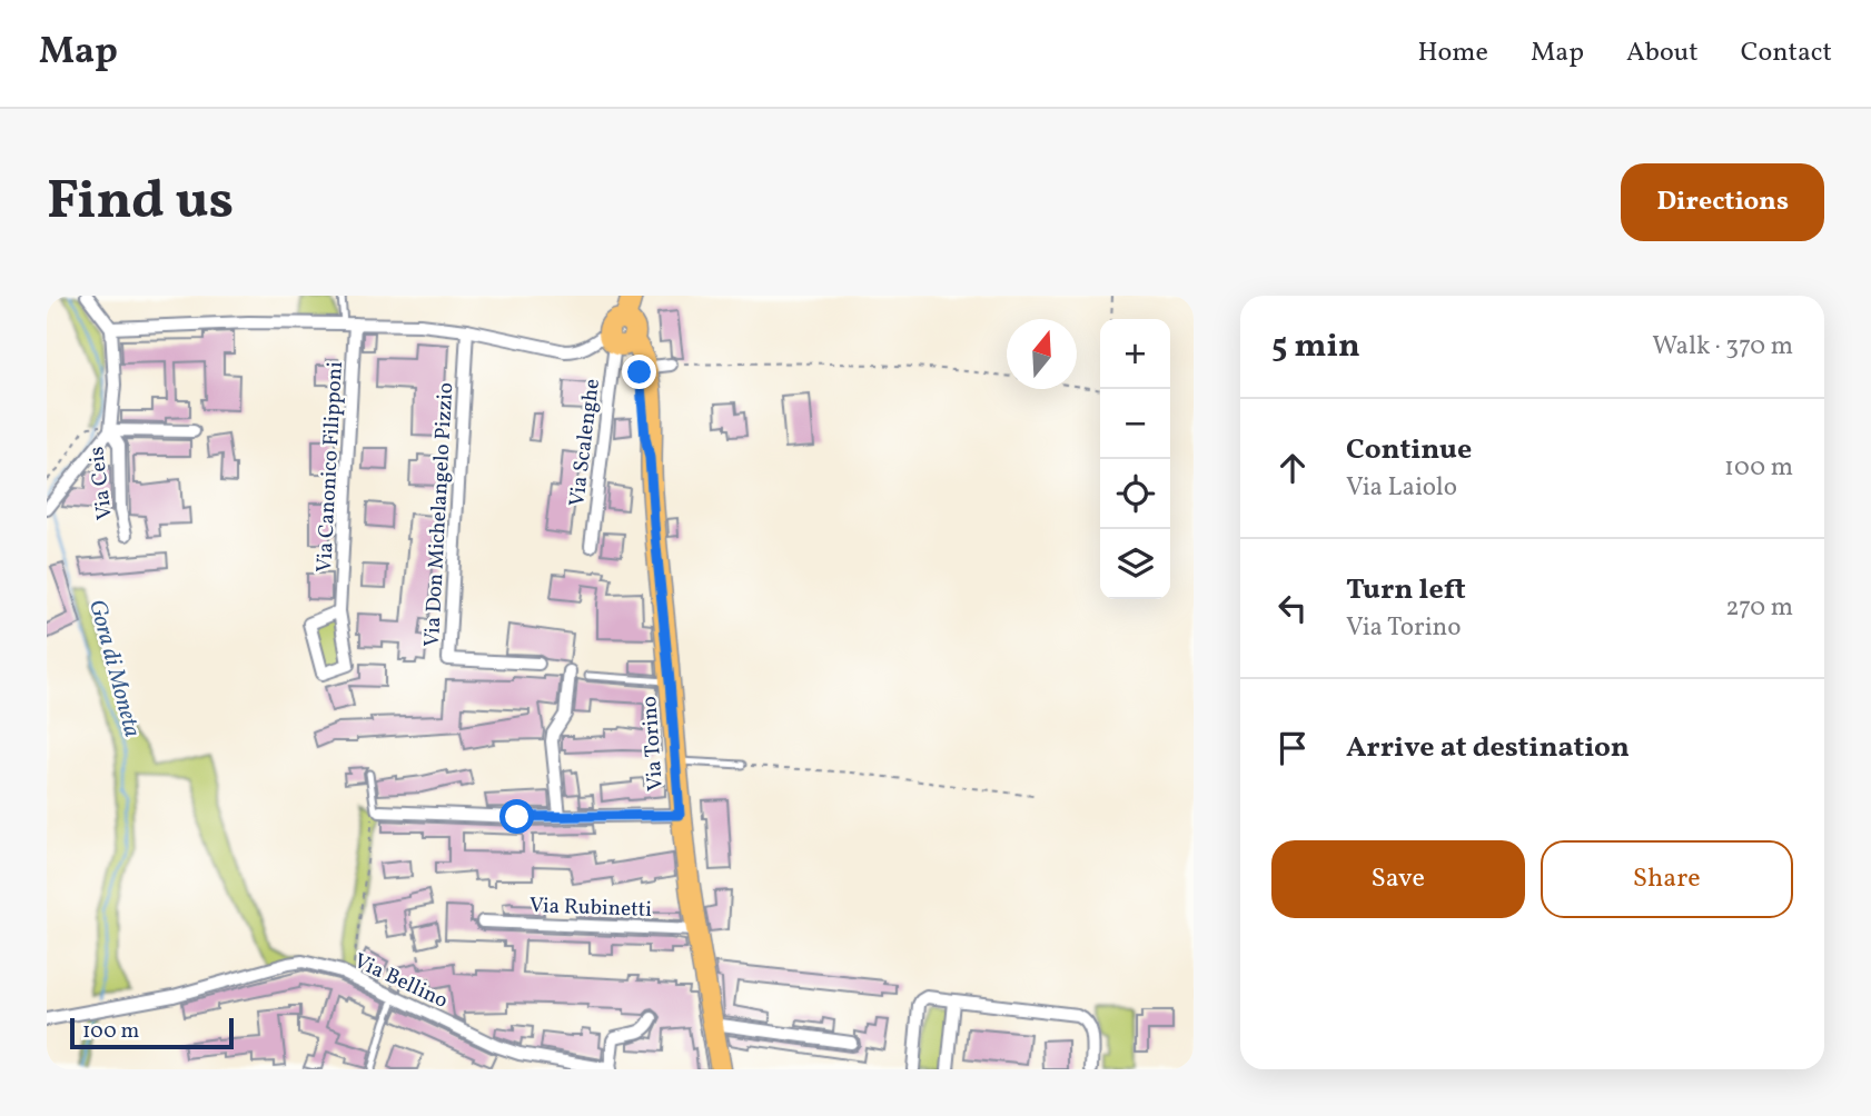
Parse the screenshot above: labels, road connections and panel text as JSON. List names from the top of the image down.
{
  "streets": {
    "main road": ["Via Torino"],
    "street": [
      "Via Scalenghe",
      "Via Canonico Filipponi",
      "Via Ceis",
      "Via Don Michelangelo Pizzio",
      "Via Rubinetti",
      "Via Bellino"
    ]
  },
  "crossings": [
    ["Via Scalenghe", "Via Torino"],
    ["Via Torino", "Via Rubinetti"]
  ],
  "water": ["Gora di Moneta"],
  "scale_bar": "100 m",
  "north": "top",
  "page": {
    "header": "Map",
    "nav": [
      "Home",
      "Map",
      "About",
      "Contact"
    ],
    "buttons": [
      "Directions",
      ["Save", "Share"]
    ],
    "title": "Find us",
    "heading": ["5 min", "Walk · 370 m"],
    "map_buttons": ["+", "−"],
    "list": [
      ["Continue", "Via Laiolo", "100 m"],
      ["Turn left", "Via Torino", "270 m"],
      "Arrive at destination"
    ],
    "scale": "100 m"
  }
}
